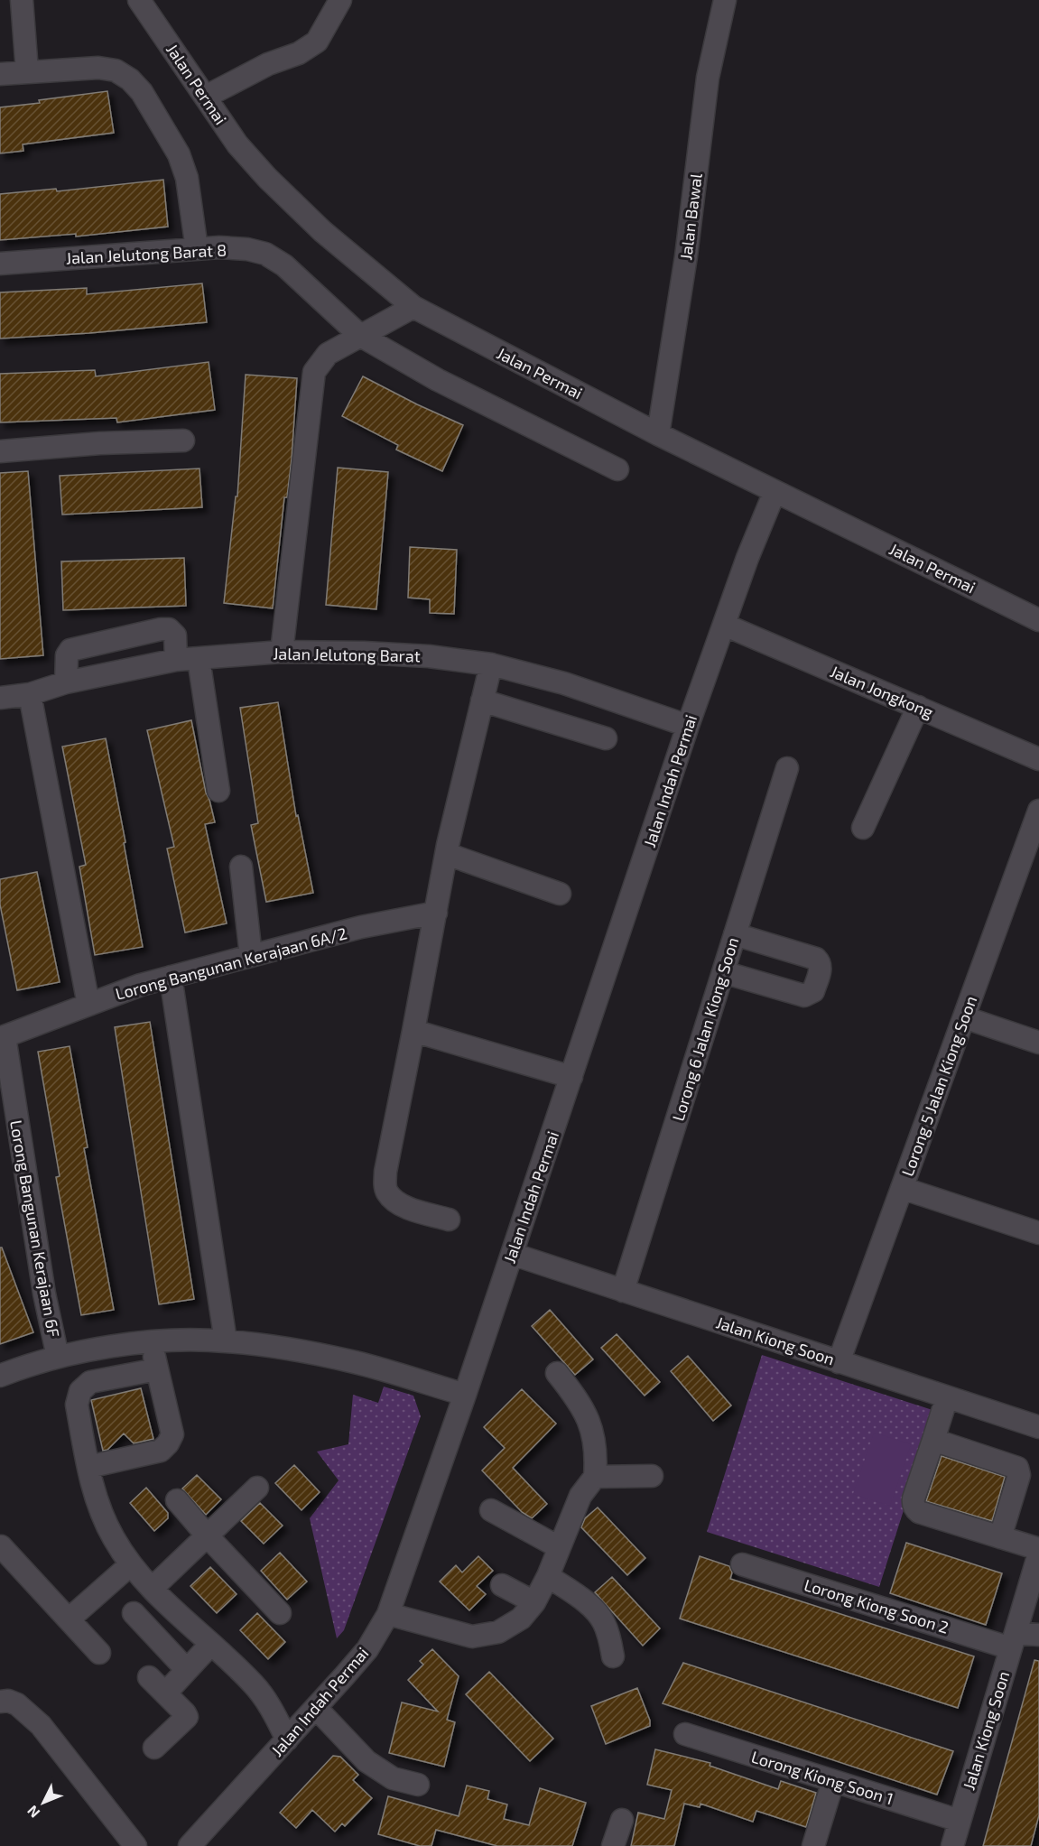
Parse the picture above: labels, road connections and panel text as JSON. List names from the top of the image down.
{
  "streets": {
    "street": [
      "Jalan Permai",
      "Jalan Bawal",
      "Jalan Jelutong Barat 8",
      "Jalan Jelutong Barat",
      "Jalan Jongkong",
      "Jalan Indah Permai",
      "Lorong Bangunan Kerajaan 6A/2",
      "Lorong 6 Jalan Kiong Soon",
      "Lorong 5 Jalan Kiong Soon",
      "Lorong Bangunan Kerajaan 6F",
      "Jalan Kiong Soon",
      "Lorong Kiong Soon 2",
      "Lorong Kiong Soon 1"
    ]
  },
  "crossings": [
    ["Jalan Permai", "Jalan Bawal"],
    ["Jalan Permai", "Jalan Indah Permai"],
    ["Jalan Jelutong Barat", "Jalan Indah Permai"],
    ["Jalan Jongkong", "Jalan Indah Permai"],
    ["Jalan Indah Permai", "Jalan Kiong Soon"],
    ["Lorong Bangunan Kerajaan 6A/2", "Lorong Bangunan Kerajaan 6F"],
    ["Lorong 6 Jalan Kiong Soon", "Jalan Kiong Soon"],
    ["Lorong 5 Jalan Kiong Soon", "Jalan Kiong Soon"],
    ["Jalan Kiong Soon", "Lorong Kiong Soon 2"],
    ["Jalan Kiong Soon", "Lorong Kiong Soon 1"]
  ],
  "north": "bottom left"
}
